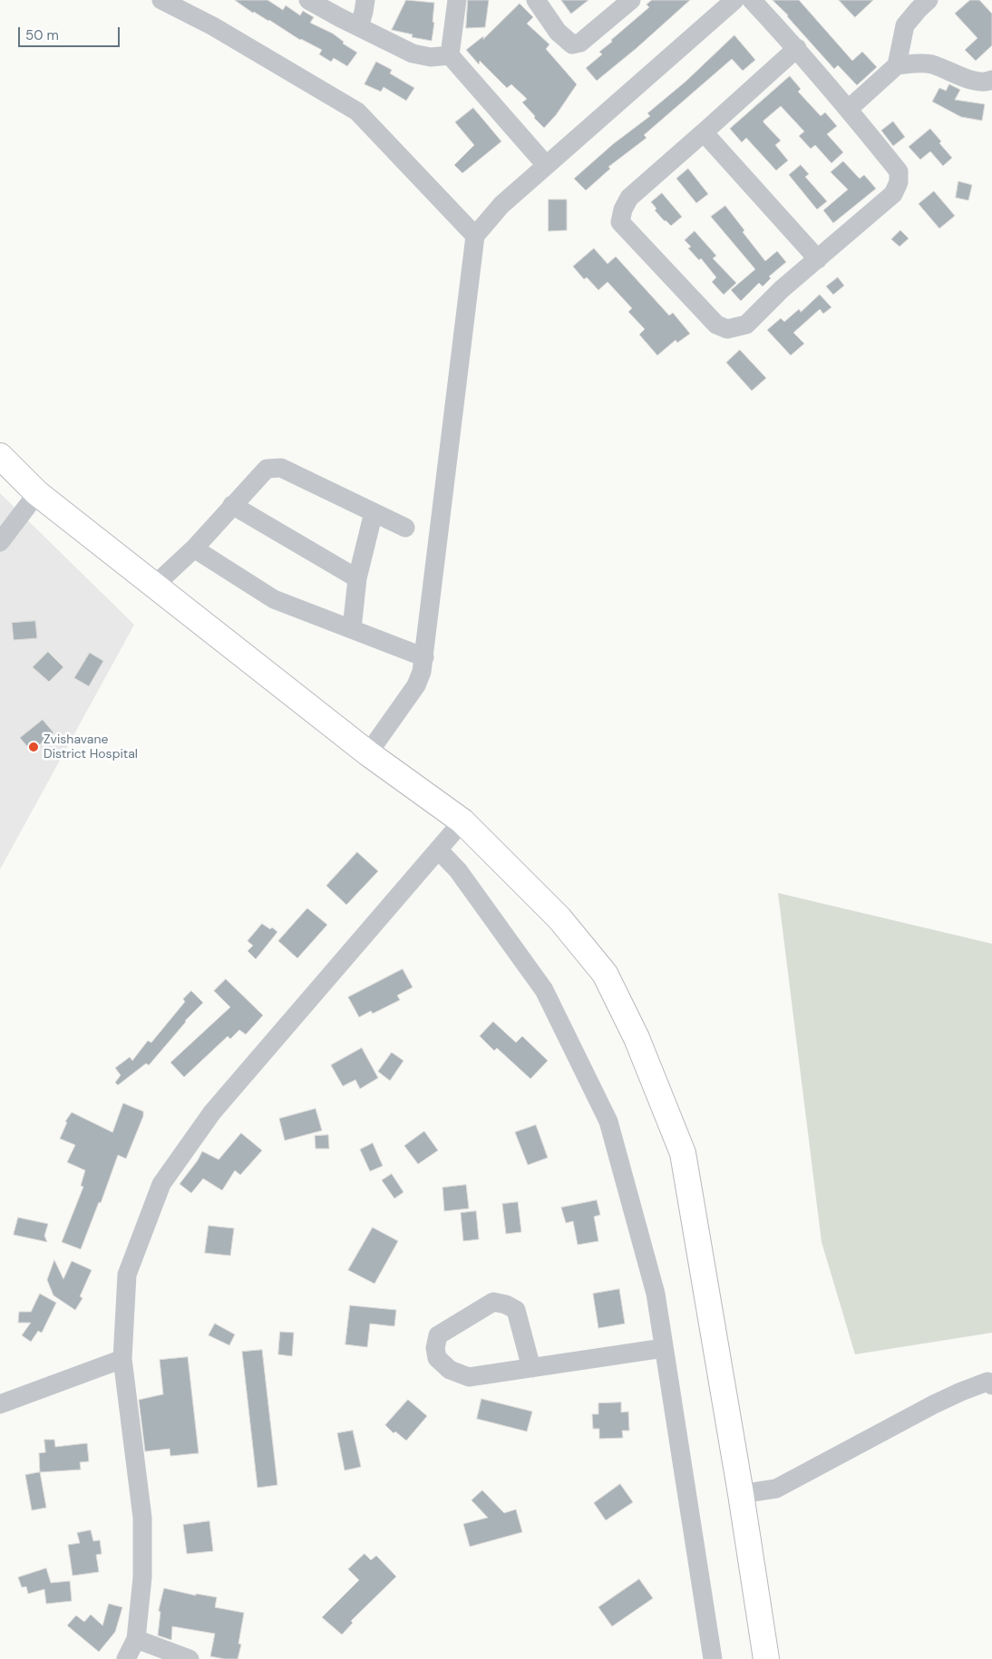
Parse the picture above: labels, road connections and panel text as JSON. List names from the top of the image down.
{
  "places": ["Zvishavane District Hospital"],
  "scale_bar": "50 m"
}
